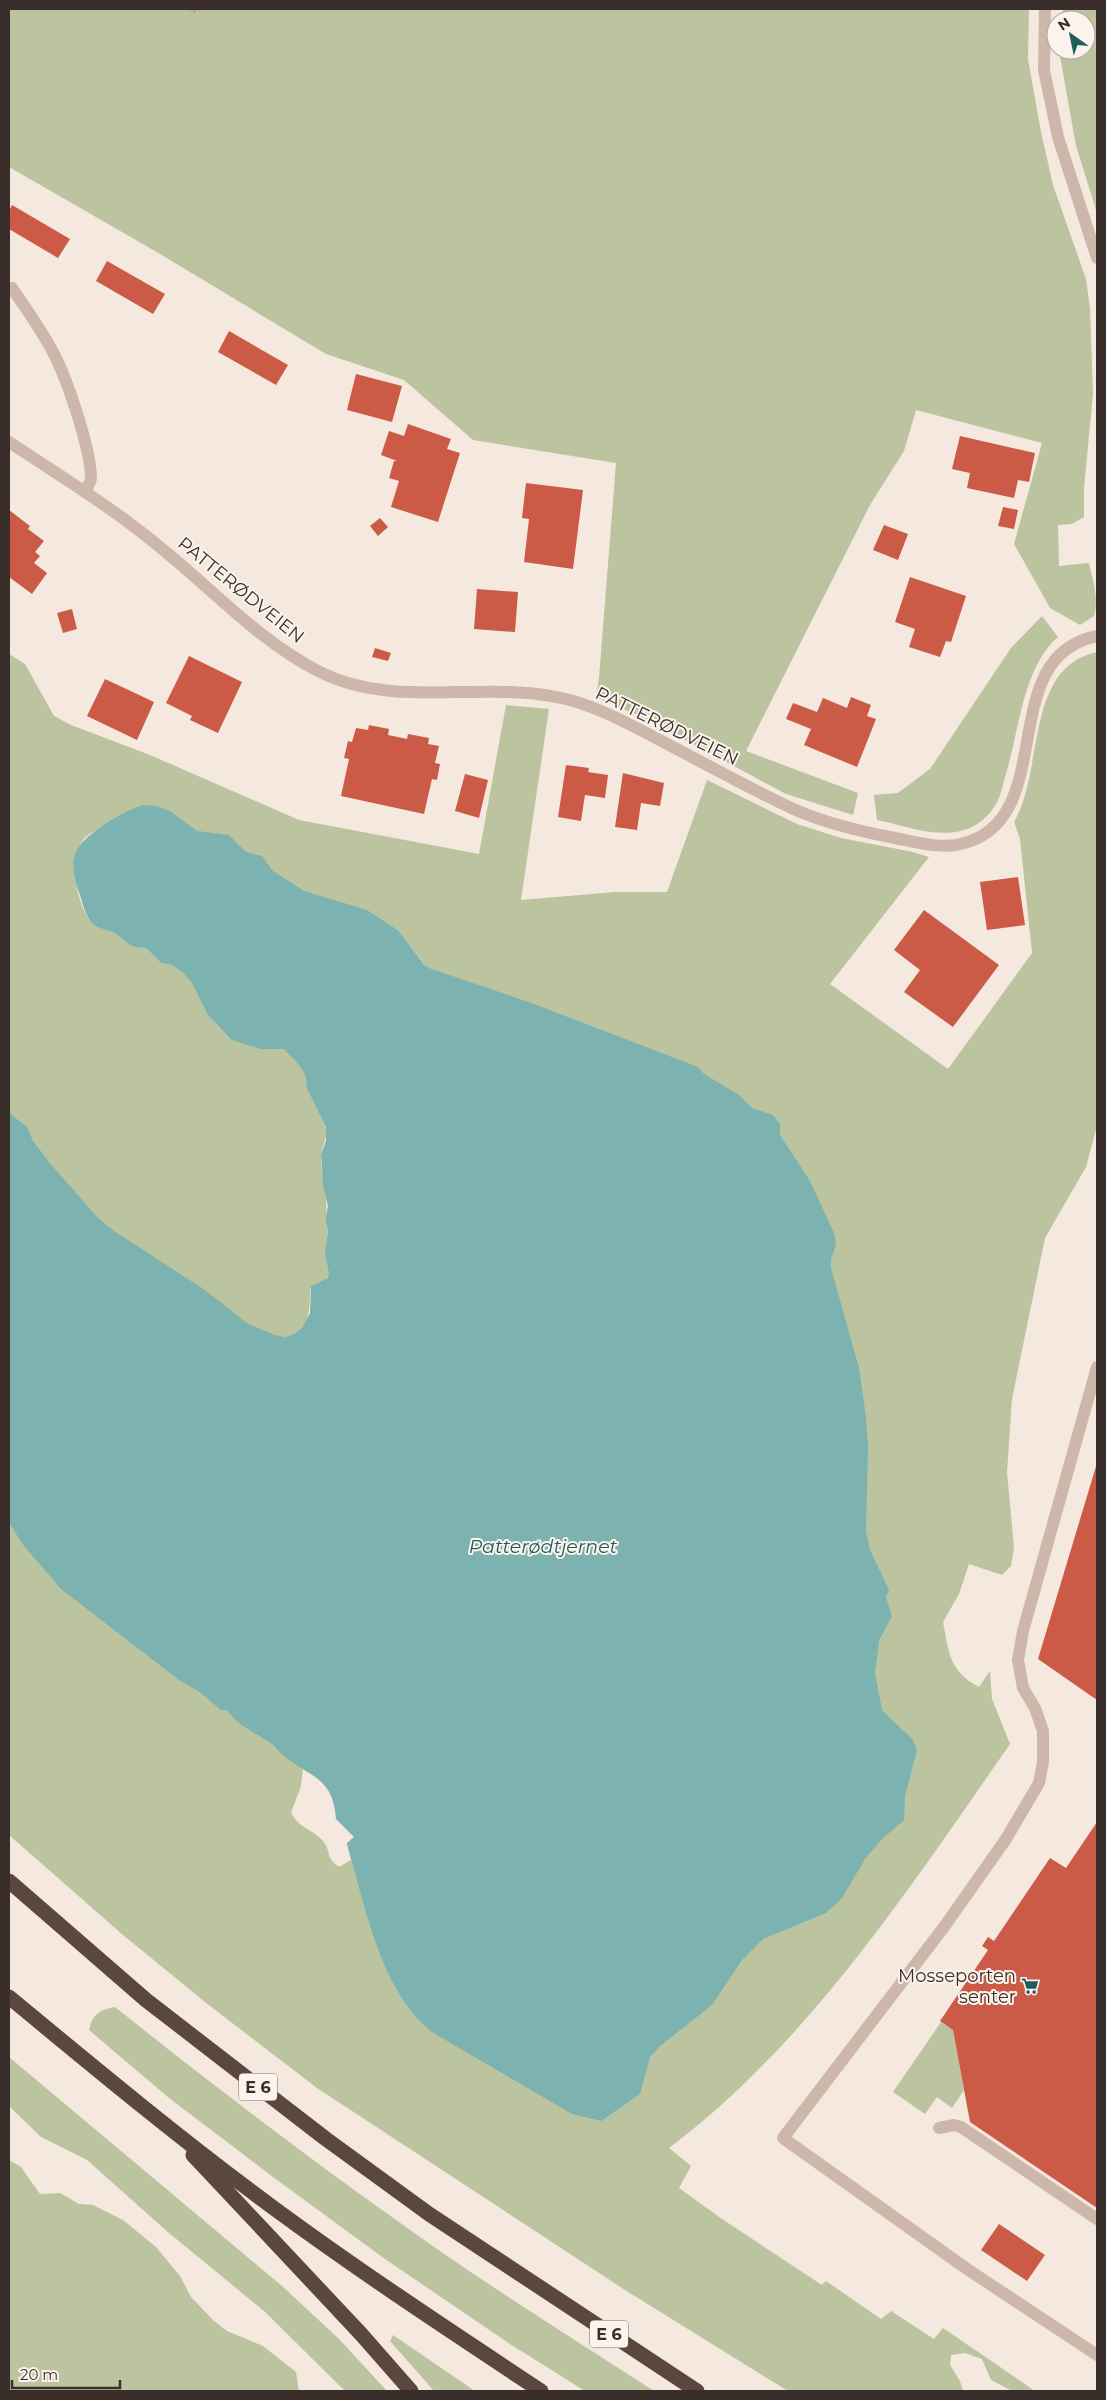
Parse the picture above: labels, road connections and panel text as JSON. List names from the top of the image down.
{
  "streets": {
    "highway": ["E 6"],
    "street": ["PATTERØDVEIEN"]
  },
  "water": ["Patterødtjernet"],
  "places": {
    "supermarket": ["Mosseporten senter"]
  },
  "scale_bar": "20 m",
  "north": "top left"
}
